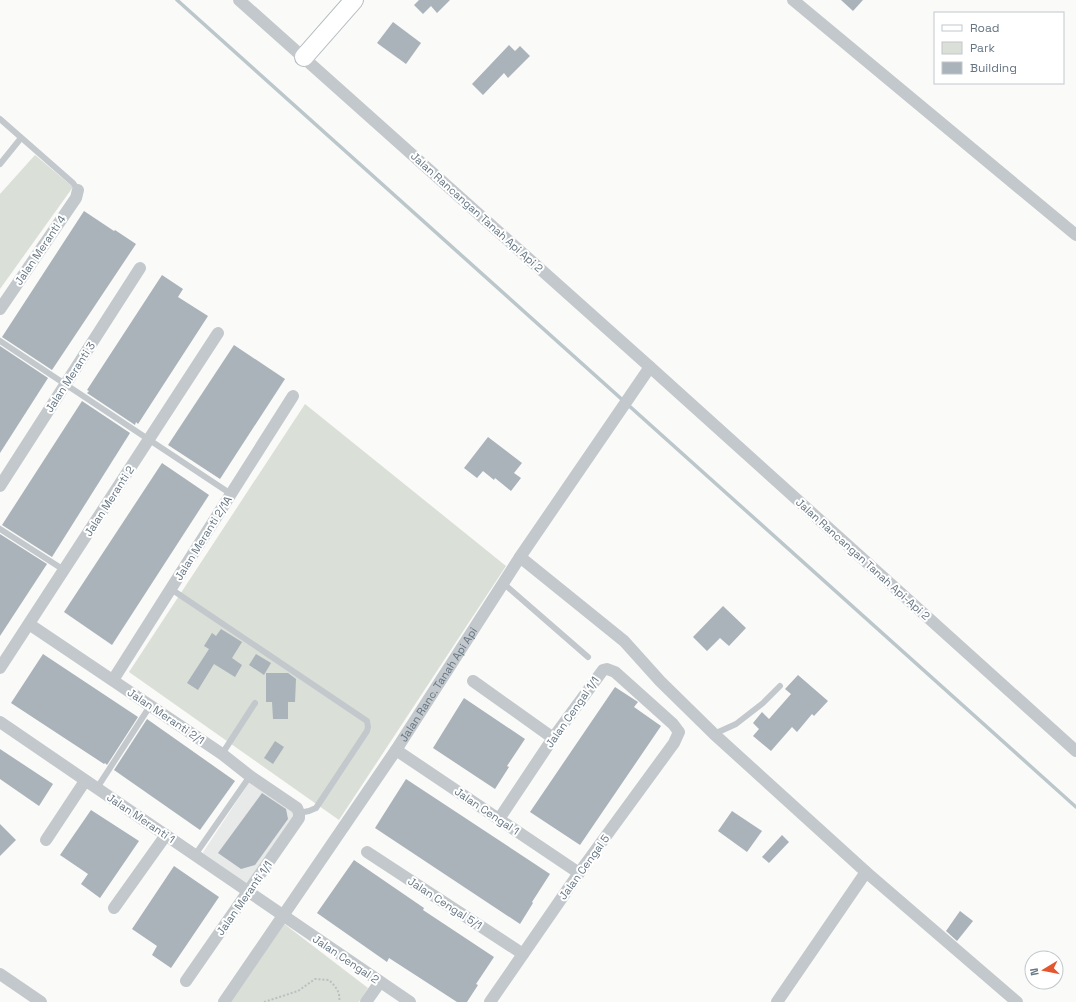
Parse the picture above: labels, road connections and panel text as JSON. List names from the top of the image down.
{
  "streets": {
    "street": [
      "Jalan Rancangan Tanah Api Api 2",
      "Jalan Meranti 4",
      "Jalan Meranti 3",
      "Jalan Meranti 2",
      "Jalan Meranti 2/1A",
      "Jalan Rancangan Tanah Api-Api 2",
      "Jalan Ranc. Tanah Api Api",
      "Jalan Cengal 1/1",
      "Jalan Meranti 2/1",
      "Jalan Cengal 1",
      "Jalan Meranti 1",
      "Jalan Cengal 5",
      "Jalan Meranti 1/1",
      "Jalan Cengal 5/1",
      "Jalan Cengal 2"
    ]
  },
  "crossings": [
    ["Jalan Rancangan Tanah Api Api 2", "Jalan Rancangan Tanah Api-Api 2"],
    ["Jalan Rancangan Tanah Api Api 2", "Jalan Ranc. Tanah Api Api"],
    ["Jalan Meranti 2", "Jalan Meranti 2/1"],
    ["Jalan Meranti 2/1A", "Jalan Meranti 2/1"],
    ["Jalan Rancangan Tanah Api-Api 2", "Jalan Ranc. Tanah Api Api"],
    ["Jalan Ranc. Tanah Api Api", "Jalan Cengal 1"],
    ["Jalan Ranc. Tanah Api Api", "Jalan Meranti 1"],
    ["Jalan Ranc. Tanah Api Api", "Jalan Cengal 2"],
    ["Jalan Cengal 1/1", "Jalan Cengal 1"],
    ["Jalan Cengal 1/1", "Jalan Cengal 5"],
    ["Jalan Meranti 2/1", "Jalan Meranti 1/1"],
    ["Jalan Cengal 1", "Jalan Cengal 5"],
    ["Jalan Meranti 1", "Jalan Meranti 1/1"],
    ["Jalan Meranti 1", "Jalan Cengal 2"],
    ["Jalan Cengal 5", "Jalan Cengal 5/1"]
  ],
  "legend": ["Road", "Park", "Building"],
  "north": "left"
}
